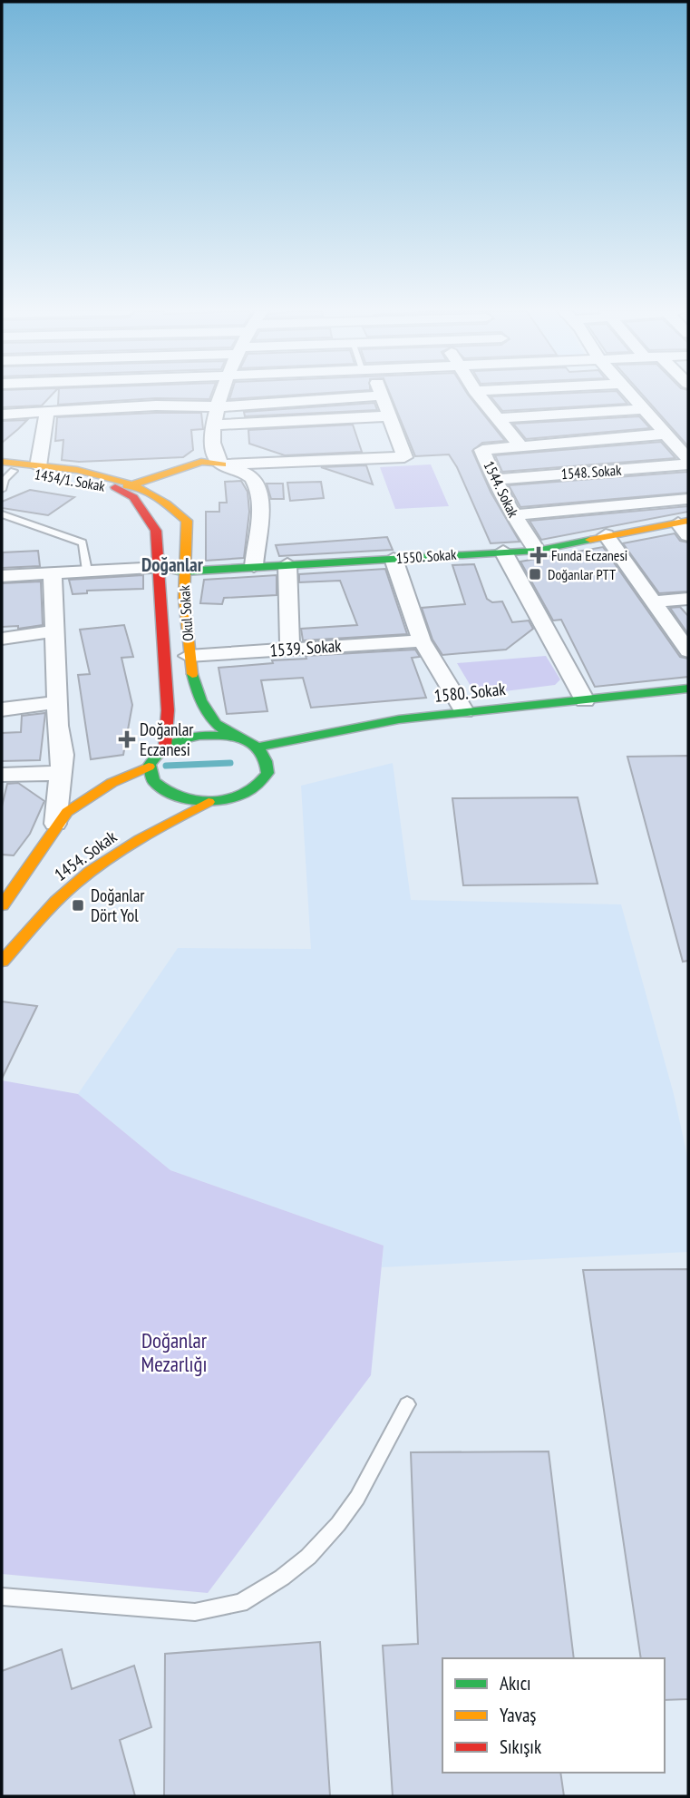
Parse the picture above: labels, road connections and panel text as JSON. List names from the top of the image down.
{
  "streets": {
    "main road": [
      "1454/1. Sokak",
      "1550. Sokak",
      "Okul Sokak",
      "1580. Sokak",
      "1454. Sokak"
    ],
    "street": ["1548. Sokak", "1544. Sokak", "1539. Sokak"]
  },
  "crossings": [
    ["1548. Sokak", "1544. Sokak"],
    ["1544. Sokak", "1550. Sokak"],
    ["1550. Sokak", "Okul Sokak"],
    ["Okul Sokak", "1539. Sokak"],
    ["Okul Sokak", "1580. Sokak"],
    ["Okul Sokak", "1454. Sokak"],
    ["1580. Sokak", "1454. Sokak"]
  ],
  "districts": ["Doğanlar"],
  "parks": ["Doğanlar Mezarlığı"],
  "places": {
    "health": ["Funda Eczanesi", "Doğanlar Eczanesi"],
    "transit": ["Doğanlar PTT", "Doğanlar Dört Yol"]
  },
  "legend": ["Akıcı", "Yavaş", "Sıkışık"]
}
